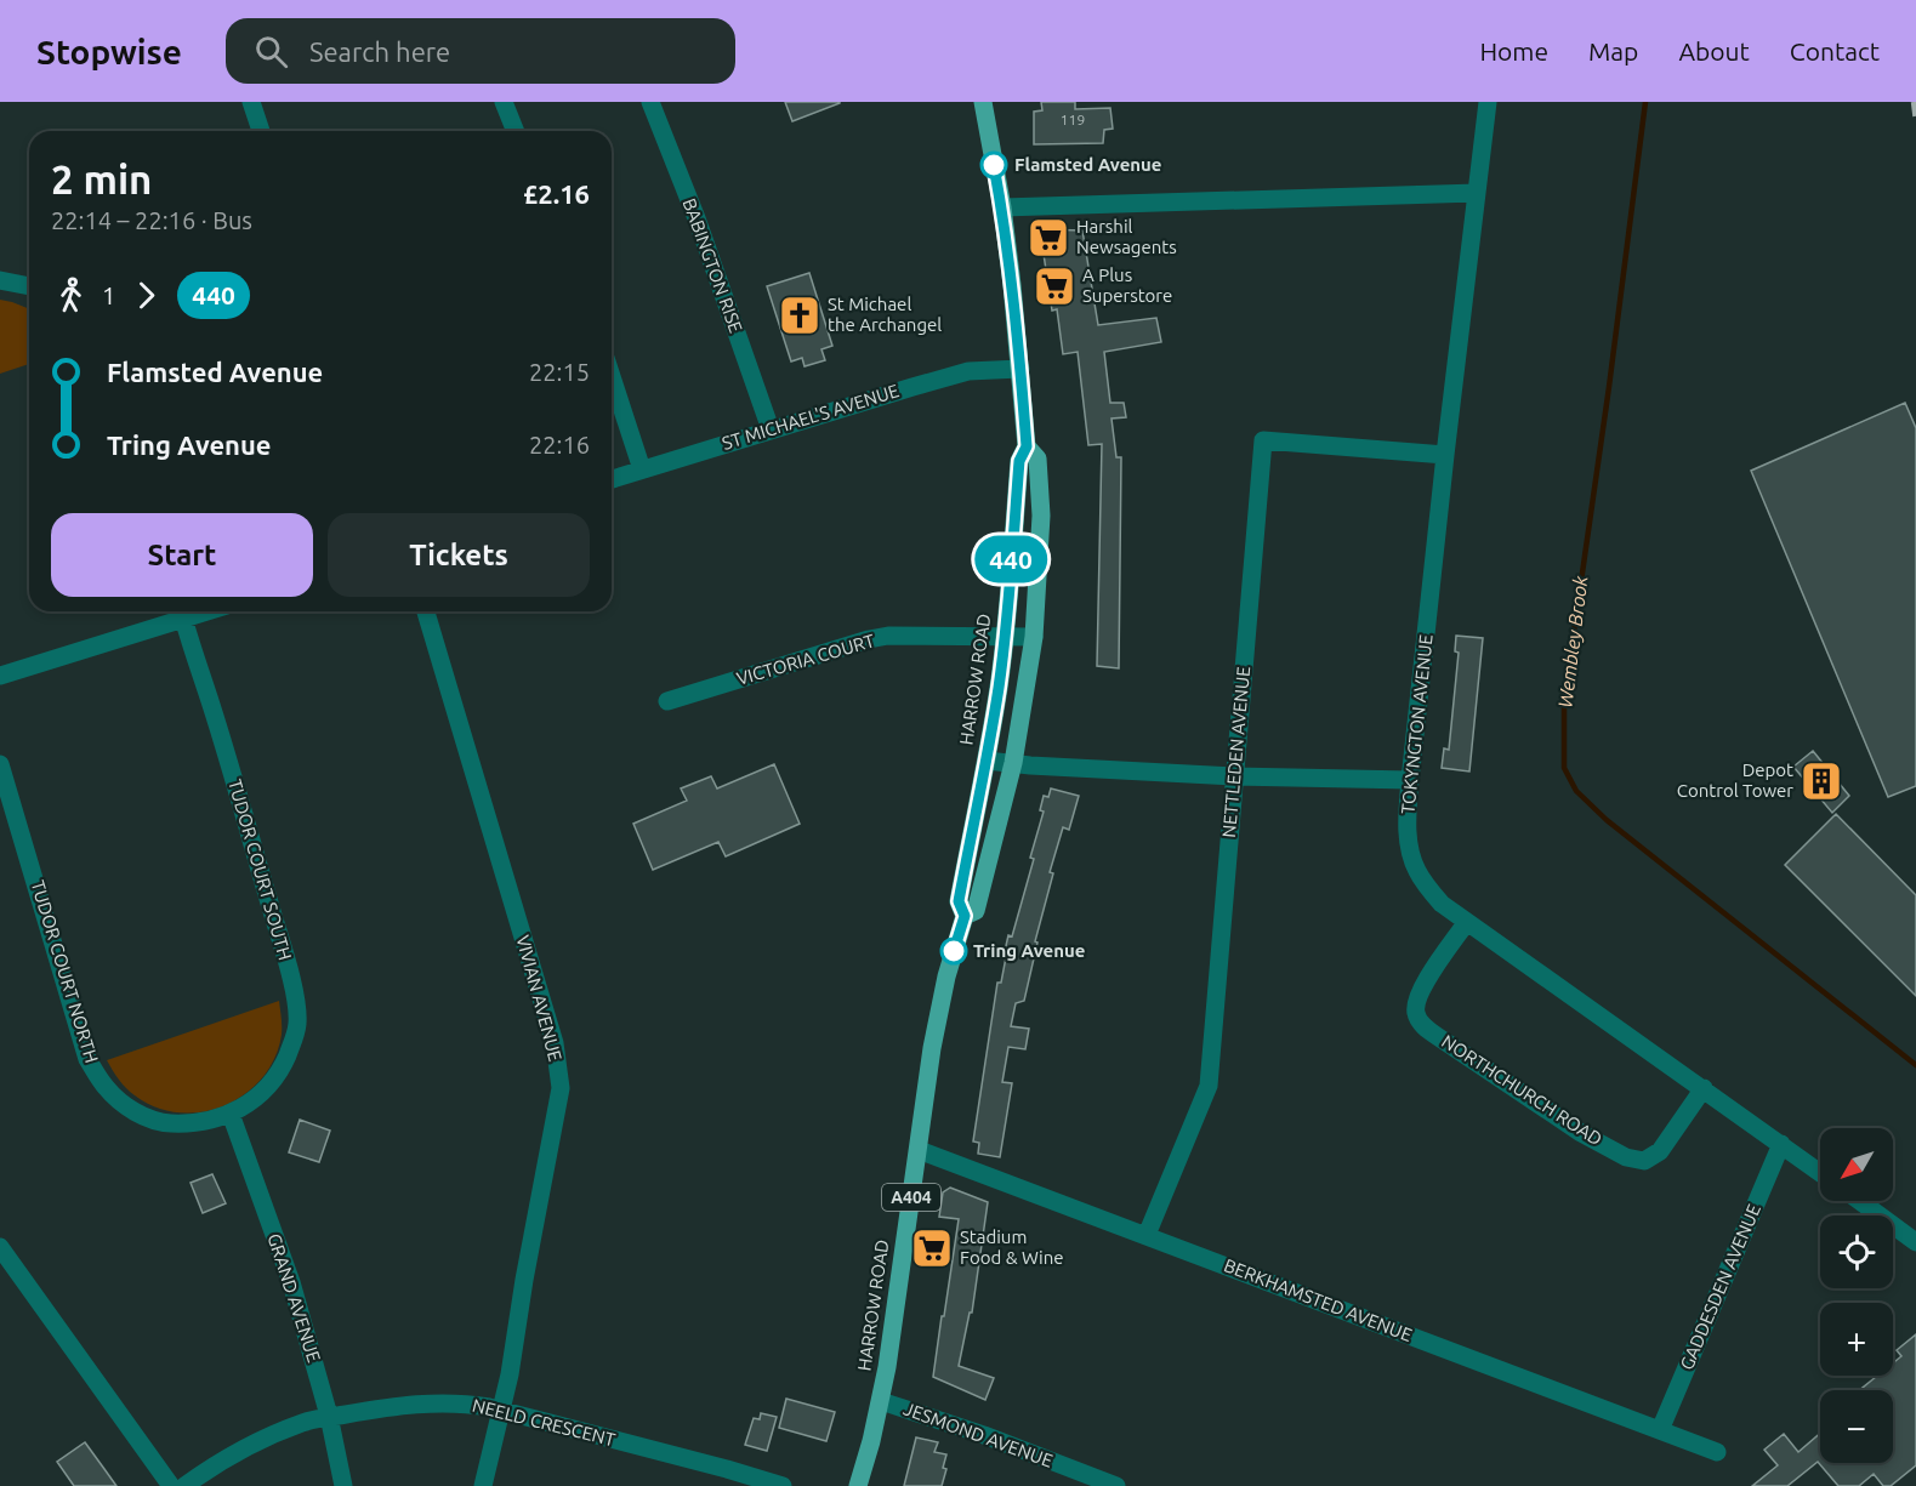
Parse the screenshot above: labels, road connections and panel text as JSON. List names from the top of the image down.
{
  "streets": {
    "main road": ["HARROW ROAD", "A404"],
    "street": [
      "BABINGTON RISE",
      "ST MICHAEL'S AVENUE",
      "VICTORIA COURT",
      "TOKYNGTON AVENUE",
      "NETTLEDEN AVENUE",
      "TUDOR COURT SOUTH",
      "TUDOR COURT NORTH",
      "VIVIAN AVENUE",
      "NORTHCHURCH ROAD",
      "GADDESDEN AVENUE",
      "GRAND AVENUE",
      "BERKHAMSTED AVENUE",
      "NEELD CRESCENT",
      "JESMOND AVENUE"
    ]
  },
  "crossings": [
    ["BABINGTON RISE", "ST MICHAEL'S AVENUE"],
    ["ST MICHAEL'S AVENUE", "HARROW ROAD"],
    ["VICTORIA COURT", "HARROW ROAD"],
    ["HARROW ROAD", "BERKHAMSTED AVENUE"],
    ["HARROW ROAD", "JESMOND AVENUE"],
    ["TOKYNGTON AVENUE", "NETTLEDEN AVENUE"],
    ["TOKYNGTON AVENUE", "NORTHCHURCH ROAD"],
    ["TOKYNGTON AVENUE", "GADDESDEN AVENUE"],
    ["NETTLEDEN AVENUE", "BERKHAMSTED AVENUE"],
    ["TUDOR COURT SOUTH", "TUDOR COURT NORTH"],
    ["TUDOR COURT SOUTH", "GRAND AVENUE"],
    ["TUDOR COURT NORTH", "GRAND AVENUE"],
    ["VIVIAN AVENUE", "NEELD CRESCENT"],
    ["GADDESDEN AVENUE", "BERKHAMSTED AVENUE"],
    ["GRAND AVENUE", "NEELD CRESCENT"]
  ],
  "water": ["Wembley Brook"],
  "places": {
    "other": ["Flamsted Avenue", "Tring Avenue"],
    "supermarket": ["Harshil Newsagents", "A Plus Superstore", "Stadium Food & Wine"],
    "church": ["St Michael the Archangel"],
    "building": ["Depot Control Tower"]
  },
  "lines": ["bus line 440"],
  "house_numbers": ["119"],
  "north": "bottom left",
  "page": {
    "header": "Stopwise",
    "search": "Search here",
    "nav": [
      "Home",
      "Map",
      "About",
      "Contact"
    ],
    "on_map": "440",
    "heading": ["2 min", "22:14 – 22:16 · Bus", "£2.16"],
    "legs": ["1", "440"],
    "list": [
      {
        "name": "Flamsted Avenue",
        "value": "22:15"
      },
      {
        "name": "Tring Avenue",
        "value": "22:16"
      }
    ],
    "buttons": ["Start", "Tickets"],
    "map_buttons": ["+", "−"]
  }
}
